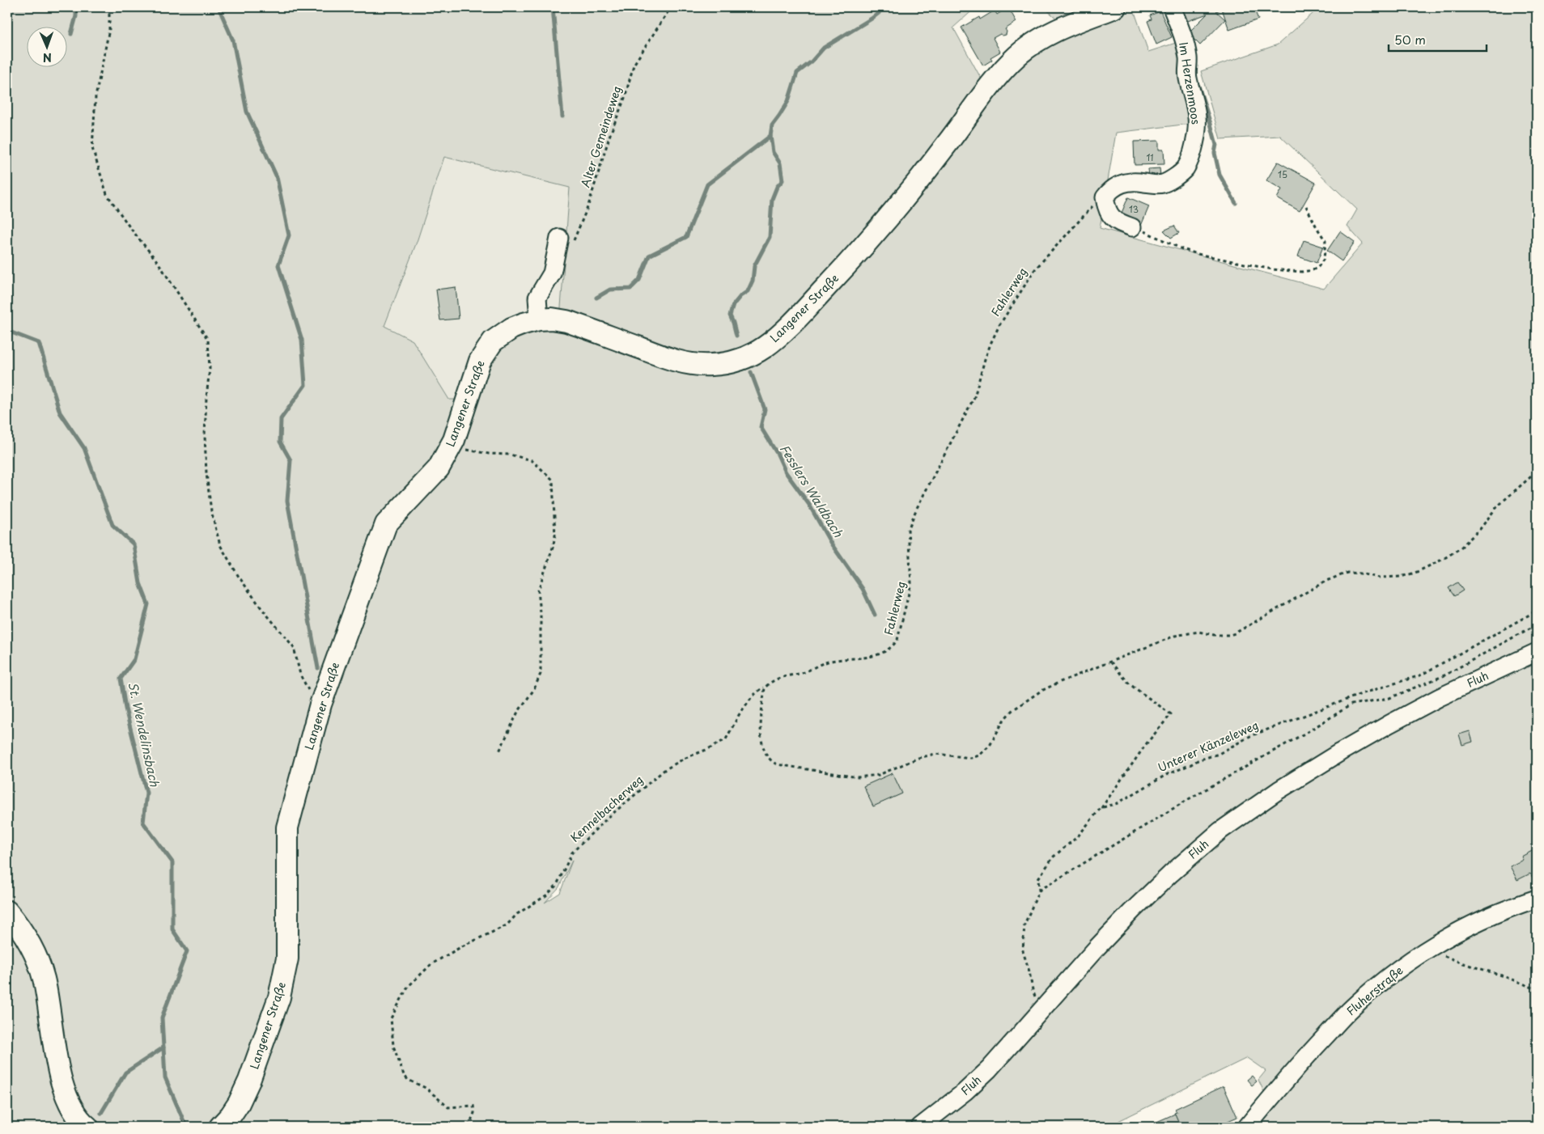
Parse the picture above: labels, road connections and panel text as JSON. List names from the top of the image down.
{
  "streets": {
    "main road": ["Langener Straße"],
    "street": ["Im Herzenmoos", "Fluh", "Fluherstraße"],
    "path": [
      "Alter Gemeindeweg",
      "Fahlerweg",
      "Unterer Känzeleweg",
      "Kennelbacherweg"
    ]
  },
  "crossings": [
    ["Fahlerweg", "Kennelbacherweg"]
  ],
  "water": ["Fesslers Waldbach", "St. Wendelinsbach"],
  "house_numbers": ["11", "15", "13"],
  "scale_bar": "50 m",
  "north": "bottom"
}
